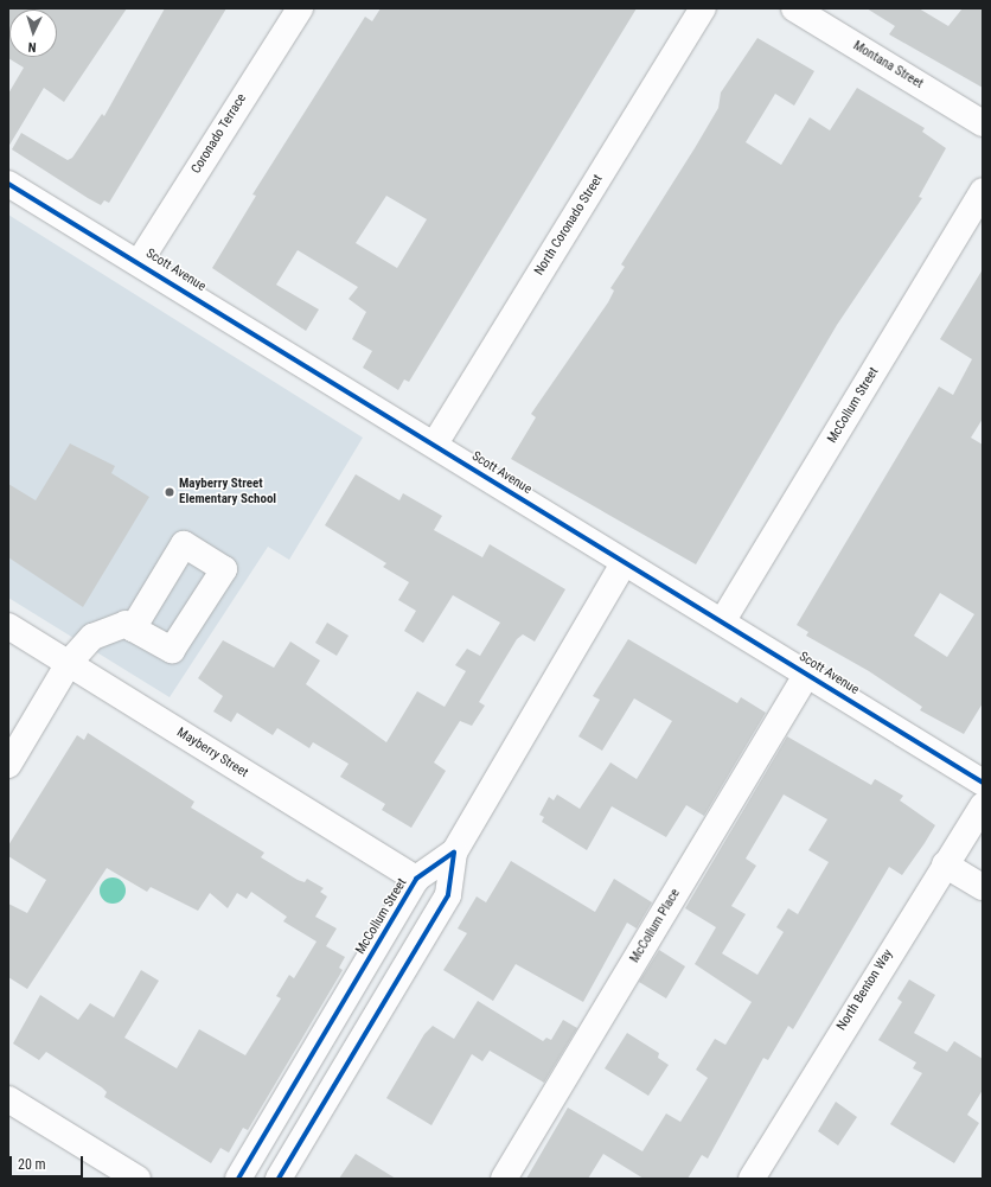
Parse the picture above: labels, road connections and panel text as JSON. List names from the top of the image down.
{
  "streets": {
    "street": [
      "Montana Street",
      "Coronado Terrace",
      "North Coronado Street",
      "Scott Avenue",
      "McCollum Street",
      "Mayberry Street",
      "McCollum Place",
      "North Benton Way"
    ]
  },
  "crossings": [
    ["Coronado Terrace", "Scott Avenue"],
    ["North Coronado Street", "Scott Avenue"],
    ["Scott Avenue", "McCollum Street"],
    ["Scott Avenue", "McCollum Place"],
    ["McCollum Street", "Mayberry Street"]
  ],
  "places": ["Mayberry Street Elementary School"],
  "scale_bar": "20 m",
  "north": "bottom"
}
